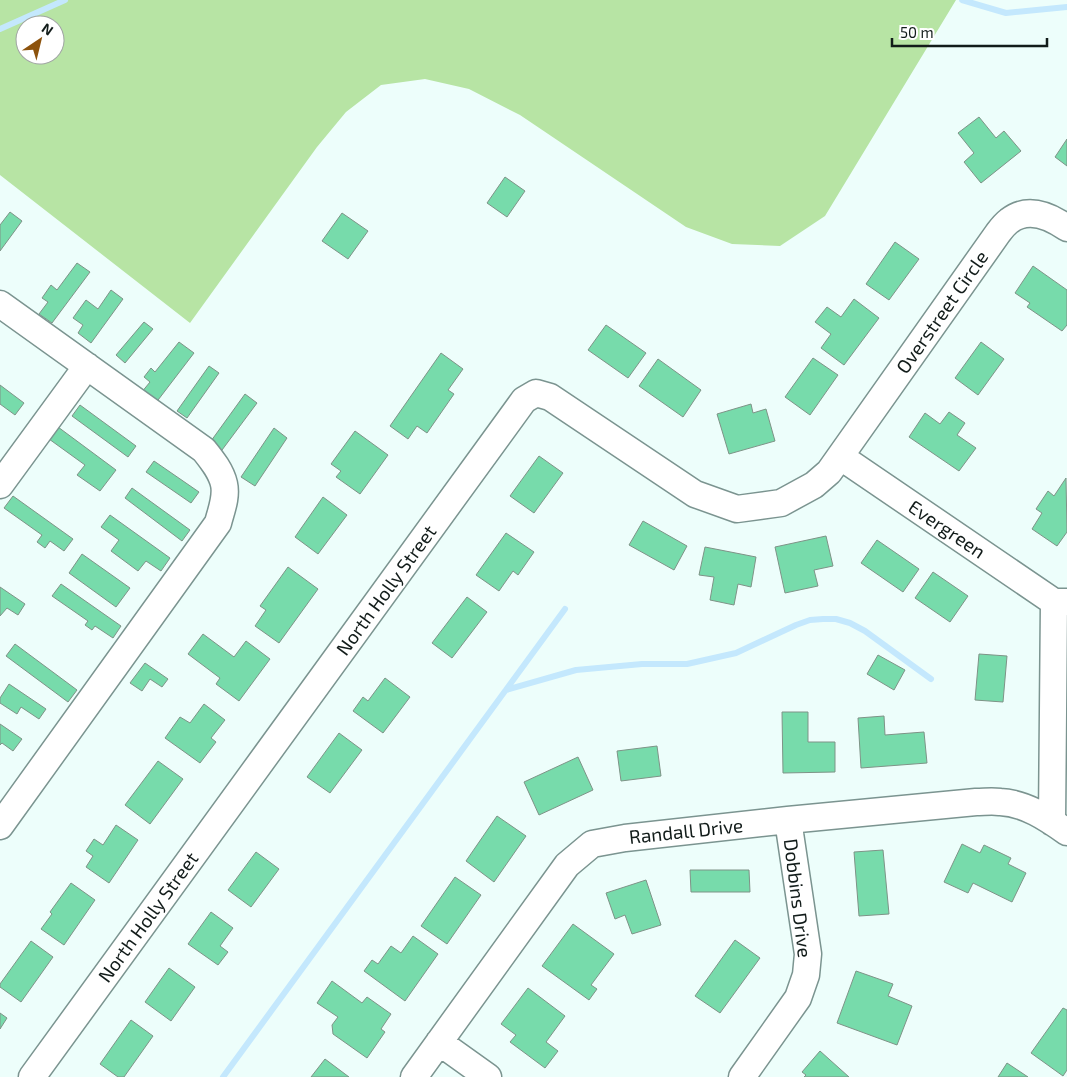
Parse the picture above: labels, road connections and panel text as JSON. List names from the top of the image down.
{
  "streets": {
    "street": [
      "Overstreet Circle",
      "Evergreen",
      "North Holly Street",
      "Randall Drive",
      "Dobbins Drive"
    ]
  },
  "crossings": [
    ["Overstreet Circle", "Evergreen"],
    ["Overstreet Circle", "North Holly Street"],
    ["Evergreen", "North Holly Street"],
    ["Randall Drive", "Dobbins Drive"]
  ],
  "scale_bar": "50 m",
  "north": "top right"
}
